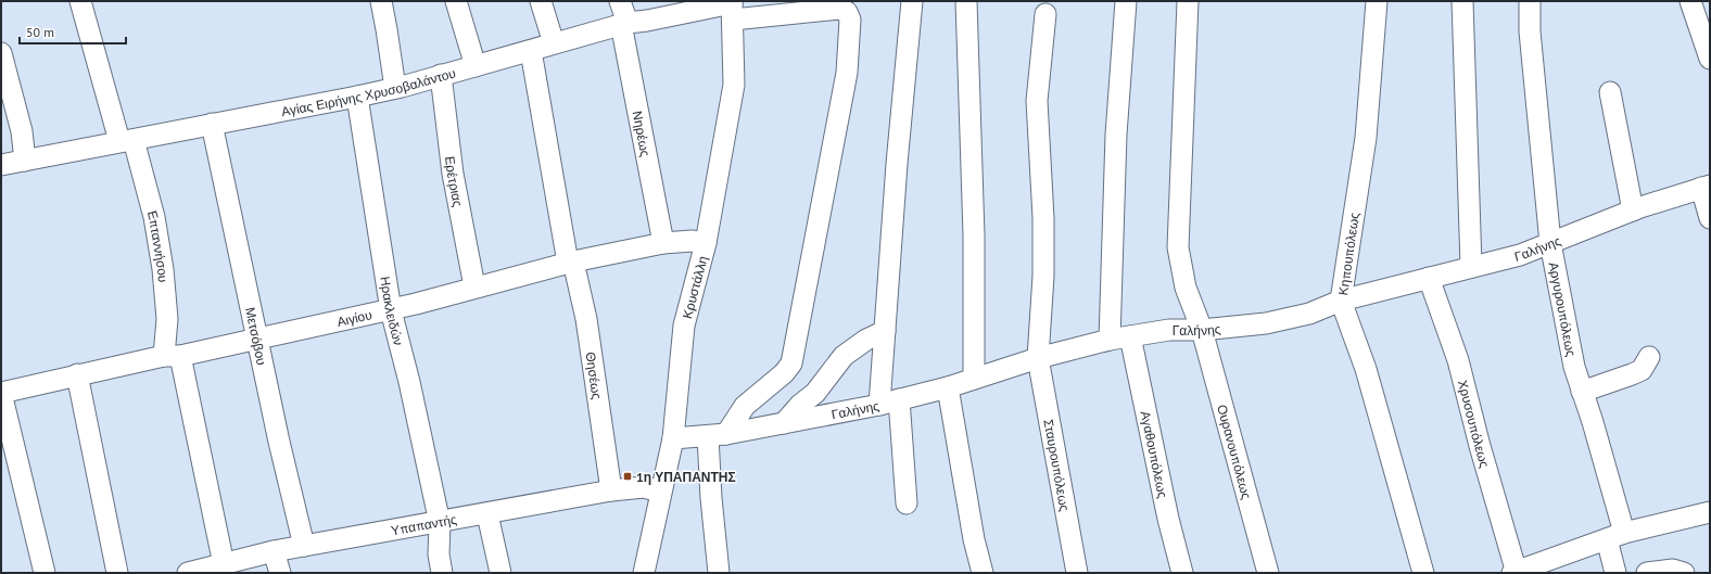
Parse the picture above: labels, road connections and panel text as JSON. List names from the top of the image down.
{
  "streets": {
    "street": [
      "Αγίας Ειρήνης Χρυσοβαλάντου",
      "Νηρέως",
      "Ερέτριας",
      "Επταννήσου",
      "Γαλήνης",
      "Κηπουπόλεως",
      "Κρυστάλλη",
      "Αργυρουπόλεως",
      "Ηρακλειδών",
      "Αιγίου",
      "Μετσόβου",
      "Θησέως",
      "Χρυσουπόλεως",
      "Ουρανουπόλεως",
      "Αγαθουπόλεως",
      "Σταυρουπόλεως",
      "Υπαπαντής"
    ]
  },
  "crossings": [
    ["Αγίας Ειρήνης Χρυσοβαλάντου", "Νηρέως"],
    ["Αγίας Ειρήνης Χρυσοβαλάντου", "Ερέτριας"],
    ["Αγίας Ειρήνης Χρυσοβαλάντου", "Επταννήσου"],
    ["Αγίας Ειρήνης Χρυσοβαλάντου", "Γαλήνης"],
    ["Αγίας Ειρήνης Χρυσοβαλάντου", "Κρυστάλλη"],
    ["Αγίας Ειρήνης Χρυσοβαλάντου", "Ηρακλειδών"],
    ["Αγίας Ειρήνης Χρυσοβαλάντου", "Μετσόβου"],
    ["Αγίας Ειρήνης Χρυσοβαλάντου", "Θησέως"],
    ["Νηρέως", "Αιγίου"],
    ["Ερέτριας", "Αιγίου"],
    ["Επταννήσου", "Αιγίου"],
    ["Επταννήσου", "Υπαπαντής"],
    ["Γαλήνης", "Κηπουπόλεως"],
    ["Γαλήνης", "Κρυστάλλη"],
    ["Γαλήνης", "Αργυρουπόλεως"],
    ["Γαλήνης", "Χρυσουπόλεως"],
    ["Γαλήνης", "Ουρανουπόλεως"],
    ["Γαλήνης", "Αγαθουπόλεως"],
    ["Γαλήνης", "Σταυρουπόλεως"],
    ["Κρυστάλλη", "Αιγίου"],
    ["Κρυστάλλη", "Υπαπαντής"],
    ["Ηρακλειδών", "Αιγίου"],
    ["Ηρακλειδών", "Υπαπαντής"],
    ["Αιγίου", "Μετσόβου"],
    ["Αιγίου", "Θησέως"],
    ["Μετσόβου", "Υπαπαντής"],
    ["Θησέως", "Υπαπαντής"]
  ],
  "places": {
    "transit": ["1η ΥΠΑΠΑΝΤΗΣ"]
  },
  "scale_bar": "50 m"
}
